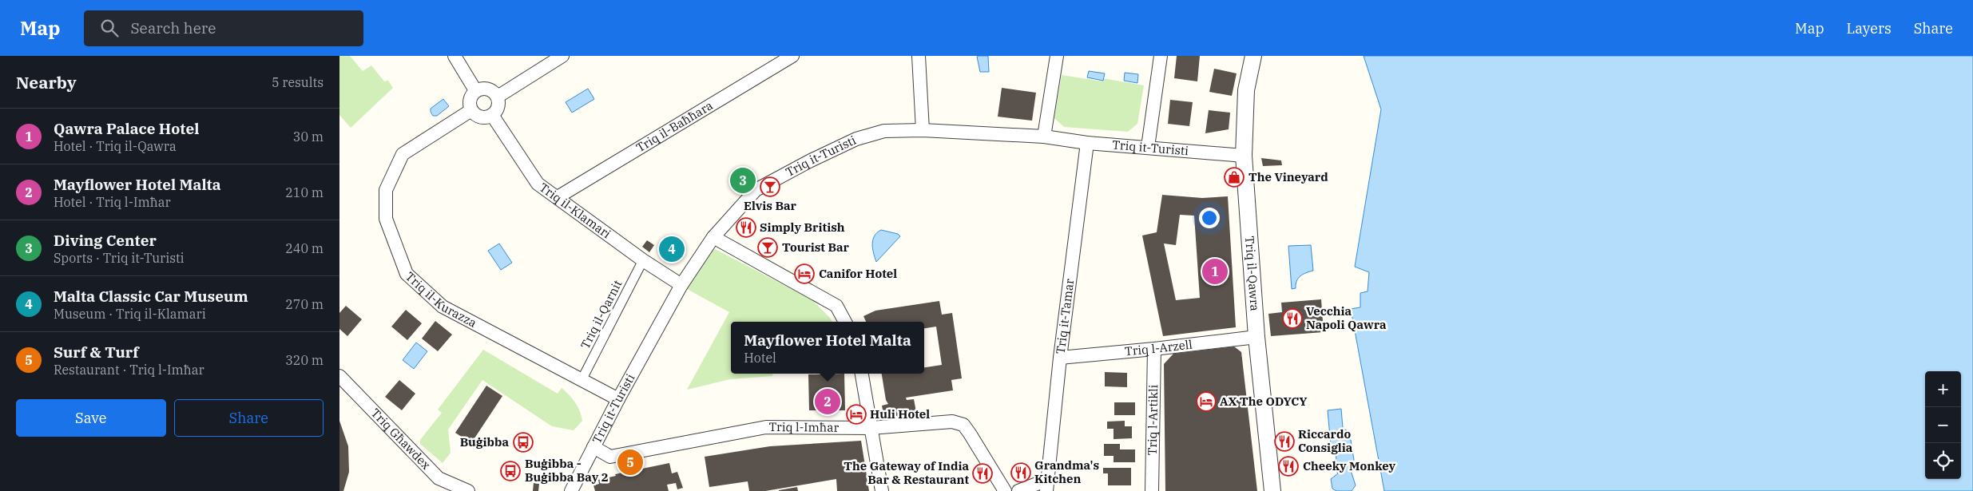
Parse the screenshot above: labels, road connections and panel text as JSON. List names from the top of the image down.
{
  "streets": {
    "street": [
      "Triq il-Baħħara",
      "Triq it-Turisti",
      "Triq il-Klamari",
      "Triq il-Qawra",
      "Triq il-Kurazza",
      "Triq il-Qarnit",
      "Triq it-Tamar",
      "Triq l-Arzell",
      "Triq l-Artikli",
      "Triq l-Imħar",
      "Triq Għawdex"
    ]
  },
  "crossings": [
    ["Triq il-Baħħara", "Triq il-Klamari"],
    ["Triq it-Turisti", "Triq il-Klamari"],
    ["Triq it-Turisti", "Triq il-Qawra"],
    ["Triq it-Turisti", "Triq il-Kurazza"],
    ["Triq it-Turisti", "Triq it-Tamar"],
    ["Triq it-Turisti", "Triq l-Imħar"],
    ["Triq il-Klamari", "Triq il-Kurazza"],
    ["Triq il-Klamari", "Triq il-Qarnit"],
    ["Triq il-Qawra", "Triq l-Arzell"],
    ["Triq il-Kurazza", "Triq il-Qarnit"],
    ["Triq it-Tamar", "Triq l-Arzell"],
    ["Triq l-Arzell", "Triq l-Artikli"]
  ],
  "places": {
    "shop": ["The Vineyard"],
    "bar": ["Elvis Bar", "Tourist Bar"],
    "restaurant": [
      "Simply British",
      "Vecchia Napoli Qawra",
      "Riccardo Consiglia",
      "Cheeky Monkey",
      "Grandma's Kitchen",
      "The Gateway of India Bar & Restaurant"
    ],
    "hotel": ["Canifor Hotel", "AX The ODYCY", "Huli Hotel"],
    "bus stop": ["Buġibba", "Buġibba - Buġibba Bay 2"]
  },
  "page": {
    "header": "Map",
    "search": "Search here",
    "nav": ["Map", "Layers", "Share"],
    "heading": ["Nearby", "5 results"],
    "list": [
      {
        "mark": "1",
        "name": "Qawra Palace Hotel",
        "note": "Hotel · Triq il-Qawra",
        "value": "30 m"
      },
      {
        "mark": "2",
        "name": "Mayflower Hotel Malta",
        "note": "Hotel · Triq l-Imħar",
        "value": "210 m"
      },
      {
        "mark": "3",
        "name": "Diving Center",
        "note": "Sports · Triq it-Turisti",
        "value": "240 m"
      },
      {
        "mark": "4",
        "name": "Malta Classic Car Museum",
        "note": "Museum · Triq il-Klamari",
        "value": "270 m"
      },
      {
        "mark": "5",
        "name": "Surf & Turf",
        "note": "Restaurant · Triq l-Imħar",
        "value": "320 m"
      }
    ],
    "pins": [
      "3",
      "4",
      "1",
      "2",
      "5"
    ],
    "popup": ["Mayflower Hotel Malta", "Hotel"],
    "map_buttons": ["+", "−"],
    "buttons": ["Save", "Share"]
  }
}
